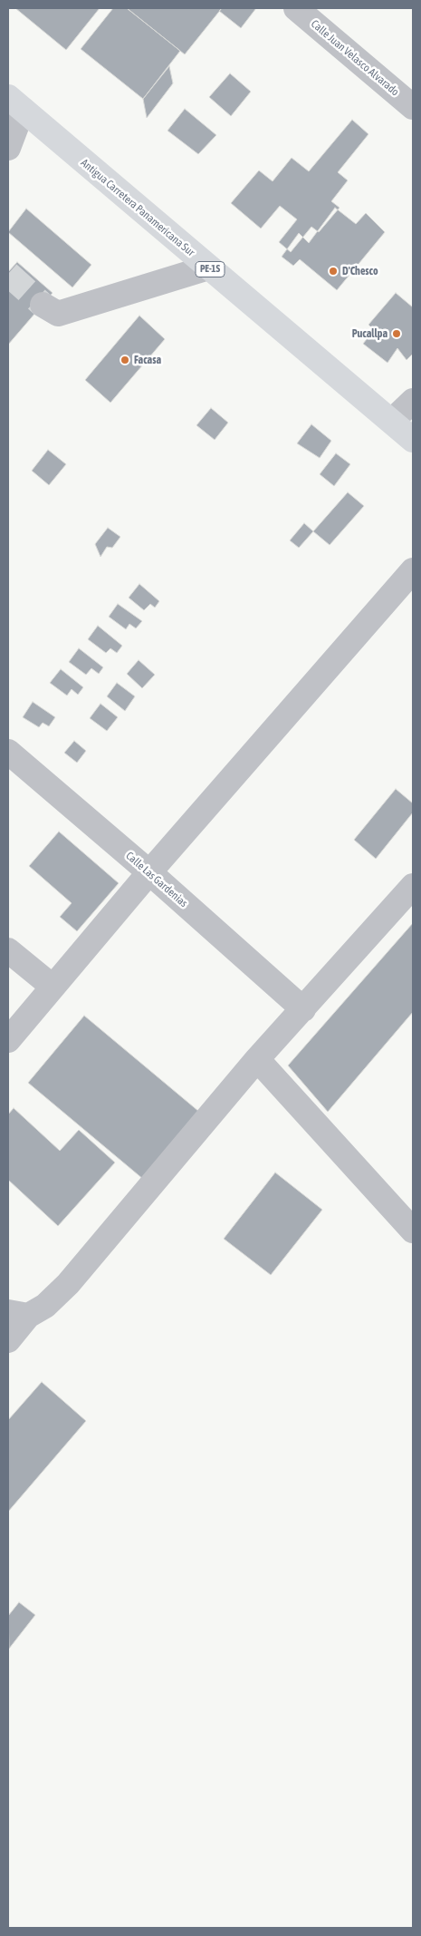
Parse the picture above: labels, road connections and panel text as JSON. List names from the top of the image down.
{
  "streets": {
    "highway": ["Antigua Carretera Panamericana Sur", "PE-1S"],
    "street": ["Calle Juan Velasco Alvarado", "Calle Las Gardenias"]
  },
  "places": ["D'Chesco", "Pucallpa", "Facasa"]
}
